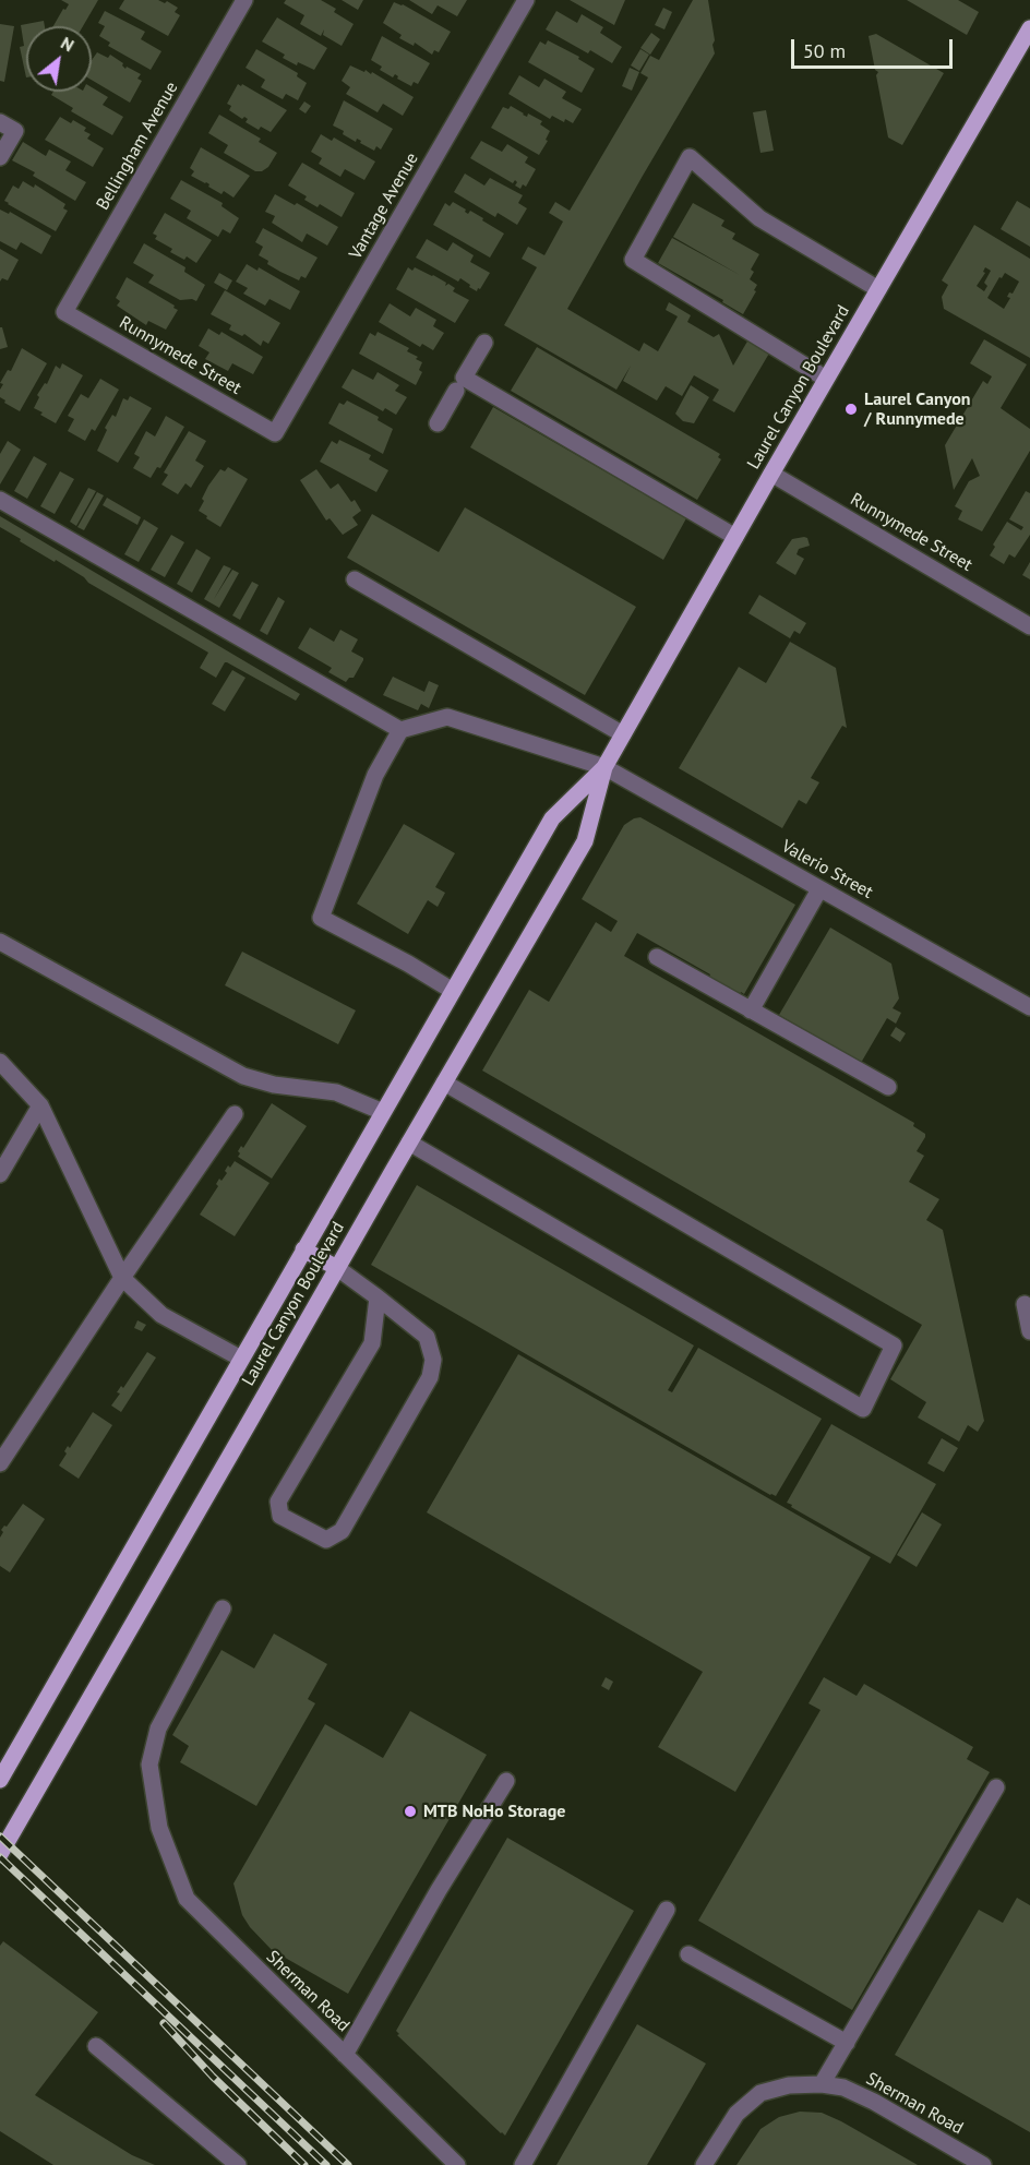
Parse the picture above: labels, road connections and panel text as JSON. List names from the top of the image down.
{
  "streets": {
    "main road": ["Laurel Canyon Boulevard"],
    "street": [
      "Bellingham Avenue",
      "Vantage Avenue",
      "Runnymede Street",
      "Valerio Street",
      "Sherman Road"
    ]
  },
  "crossings": [
    ["Bellingham Avenue", "Runnymede Street"],
    ["Vantage Avenue", "Runnymede Street"],
    ["Runnymede Street", "Laurel Canyon Boulevard"],
    ["Laurel Canyon Boulevard", "Valerio Street"]
  ],
  "places": ["Laurel Canyon / Runnymede", "MTB NoHo Storage"],
  "scale_bar": "50 m",
  "north": "top right"
}
